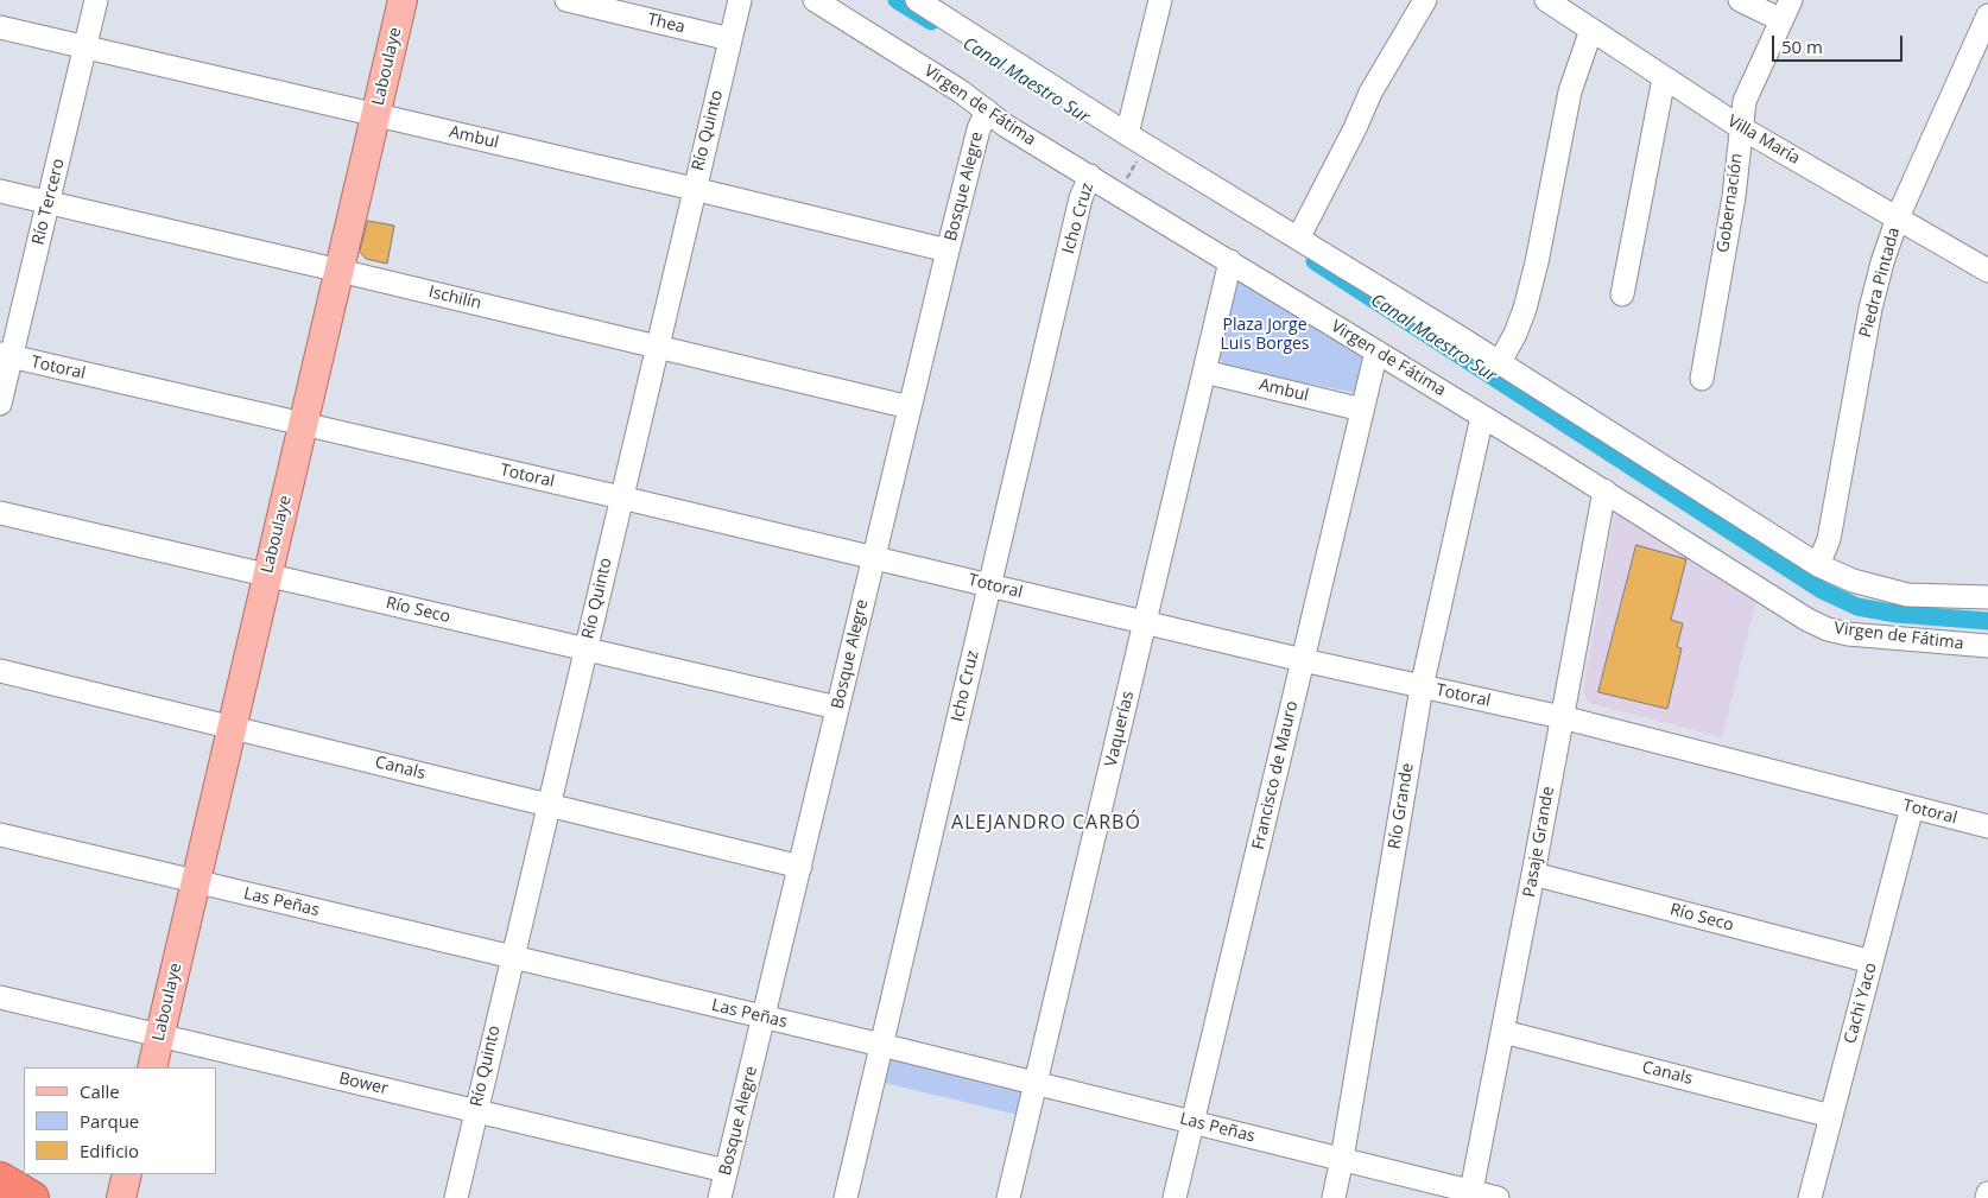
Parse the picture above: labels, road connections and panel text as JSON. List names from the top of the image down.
{
  "streets": {
    "main road": ["Laboulaye"],
    "street": [
      "Thea",
      "Virgen de Fátima",
      "Río Quinto",
      "Ambul",
      "Villa María",
      "Bosque Alegre",
      "Río Tercero",
      "Gobernación",
      "Icho Cruz",
      "Piedra Pintada",
      "Ischilín",
      "Totoral",
      "Río Seco",
      "Vaquerías",
      "Canals",
      "Francisco de Mauro",
      "Río Grande",
      "Pasaje Grande",
      "Las Peñas",
      "Cachi Yaco",
      "Bower"
    ]
  },
  "crossings": [
    ["Thea", "Río Quinto"],
    ["Laboulaye", "Ambul"],
    ["Laboulaye", "Ischilín"],
    ["Laboulaye", "Totoral"],
    ["Laboulaye", "Río Seco"],
    ["Laboulaye", "Canals"],
    ["Laboulaye", "Las Peñas"],
    ["Laboulaye", "Bower"],
    ["Virgen de Fátima", "Bosque Alegre"],
    ["Virgen de Fátima", "Icho Cruz"],
    ["Virgen de Fátima", "Vaquerías"],
    ["Virgen de Fátima", "Francisco de Mauro"],
    ["Virgen de Fátima", "Río Grande"],
    ["Virgen de Fátima", "Pasaje Grande"],
    ["Río Quinto", "Ambul"],
    ["Río Quinto", "Ischilín"],
    ["Río Quinto", "Totoral"],
    ["Río Quinto", "Río Seco"],
    ["Río Quinto", "Canals"],
    ["Río Quinto", "Las Peñas"],
    ["Río Quinto", "Bower"],
    ["Ambul", "Bosque Alegre"],
    ["Ambul", "Río Tercero"],
    ["Ambul", "Vaquerías"],
    ["Ambul", "Francisco de Mauro"],
    ["Villa María", "Gobernación"],
    ["Villa María", "Piedra Pintada"],
    ["Bosque Alegre", "Ischilín"],
    ["Bosque Alegre", "Totoral"],
    ["Bosque Alegre", "Río Seco"],
    ["Bosque Alegre", "Canals"],
    ["Bosque Alegre", "Las Peñas"],
    ["Bosque Alegre", "Bower"],
    ["Río Tercero", "Ischilín"],
    ["Río Tercero", "Totoral"],
    ["Icho Cruz", "Totoral"],
    ["Icho Cruz", "Las Peñas"],
    ["Totoral", "Vaquerías"],
    ["Totoral", "Francisco de Mauro"],
    ["Totoral", "Río Grande"],
    ["Totoral", "Pasaje Grande"],
    ["Totoral", "Cachi Yaco"],
    ["Río Seco", "Pasaje Grande"],
    ["Río Seco", "Cachi Yaco"],
    ["Vaquerías", "Las Peñas"],
    ["Canals", "Pasaje Grande"],
    ["Canals", "Cachi Yaco"],
    ["Francisco de Mauro", "Las Peñas"],
    ["Río Grande", "Las Peñas"],
    ["Pasaje Grande", "Las Peñas"]
  ],
  "districts": ["ALEJANDRO CARBÓ"],
  "water": ["Canal Maestro Sur"],
  "parks": ["Plaza Jorge Luis Borges"],
  "legend": ["Calle", "Parque", "Edificio"],
  "scale_bar": "50 m"
}
